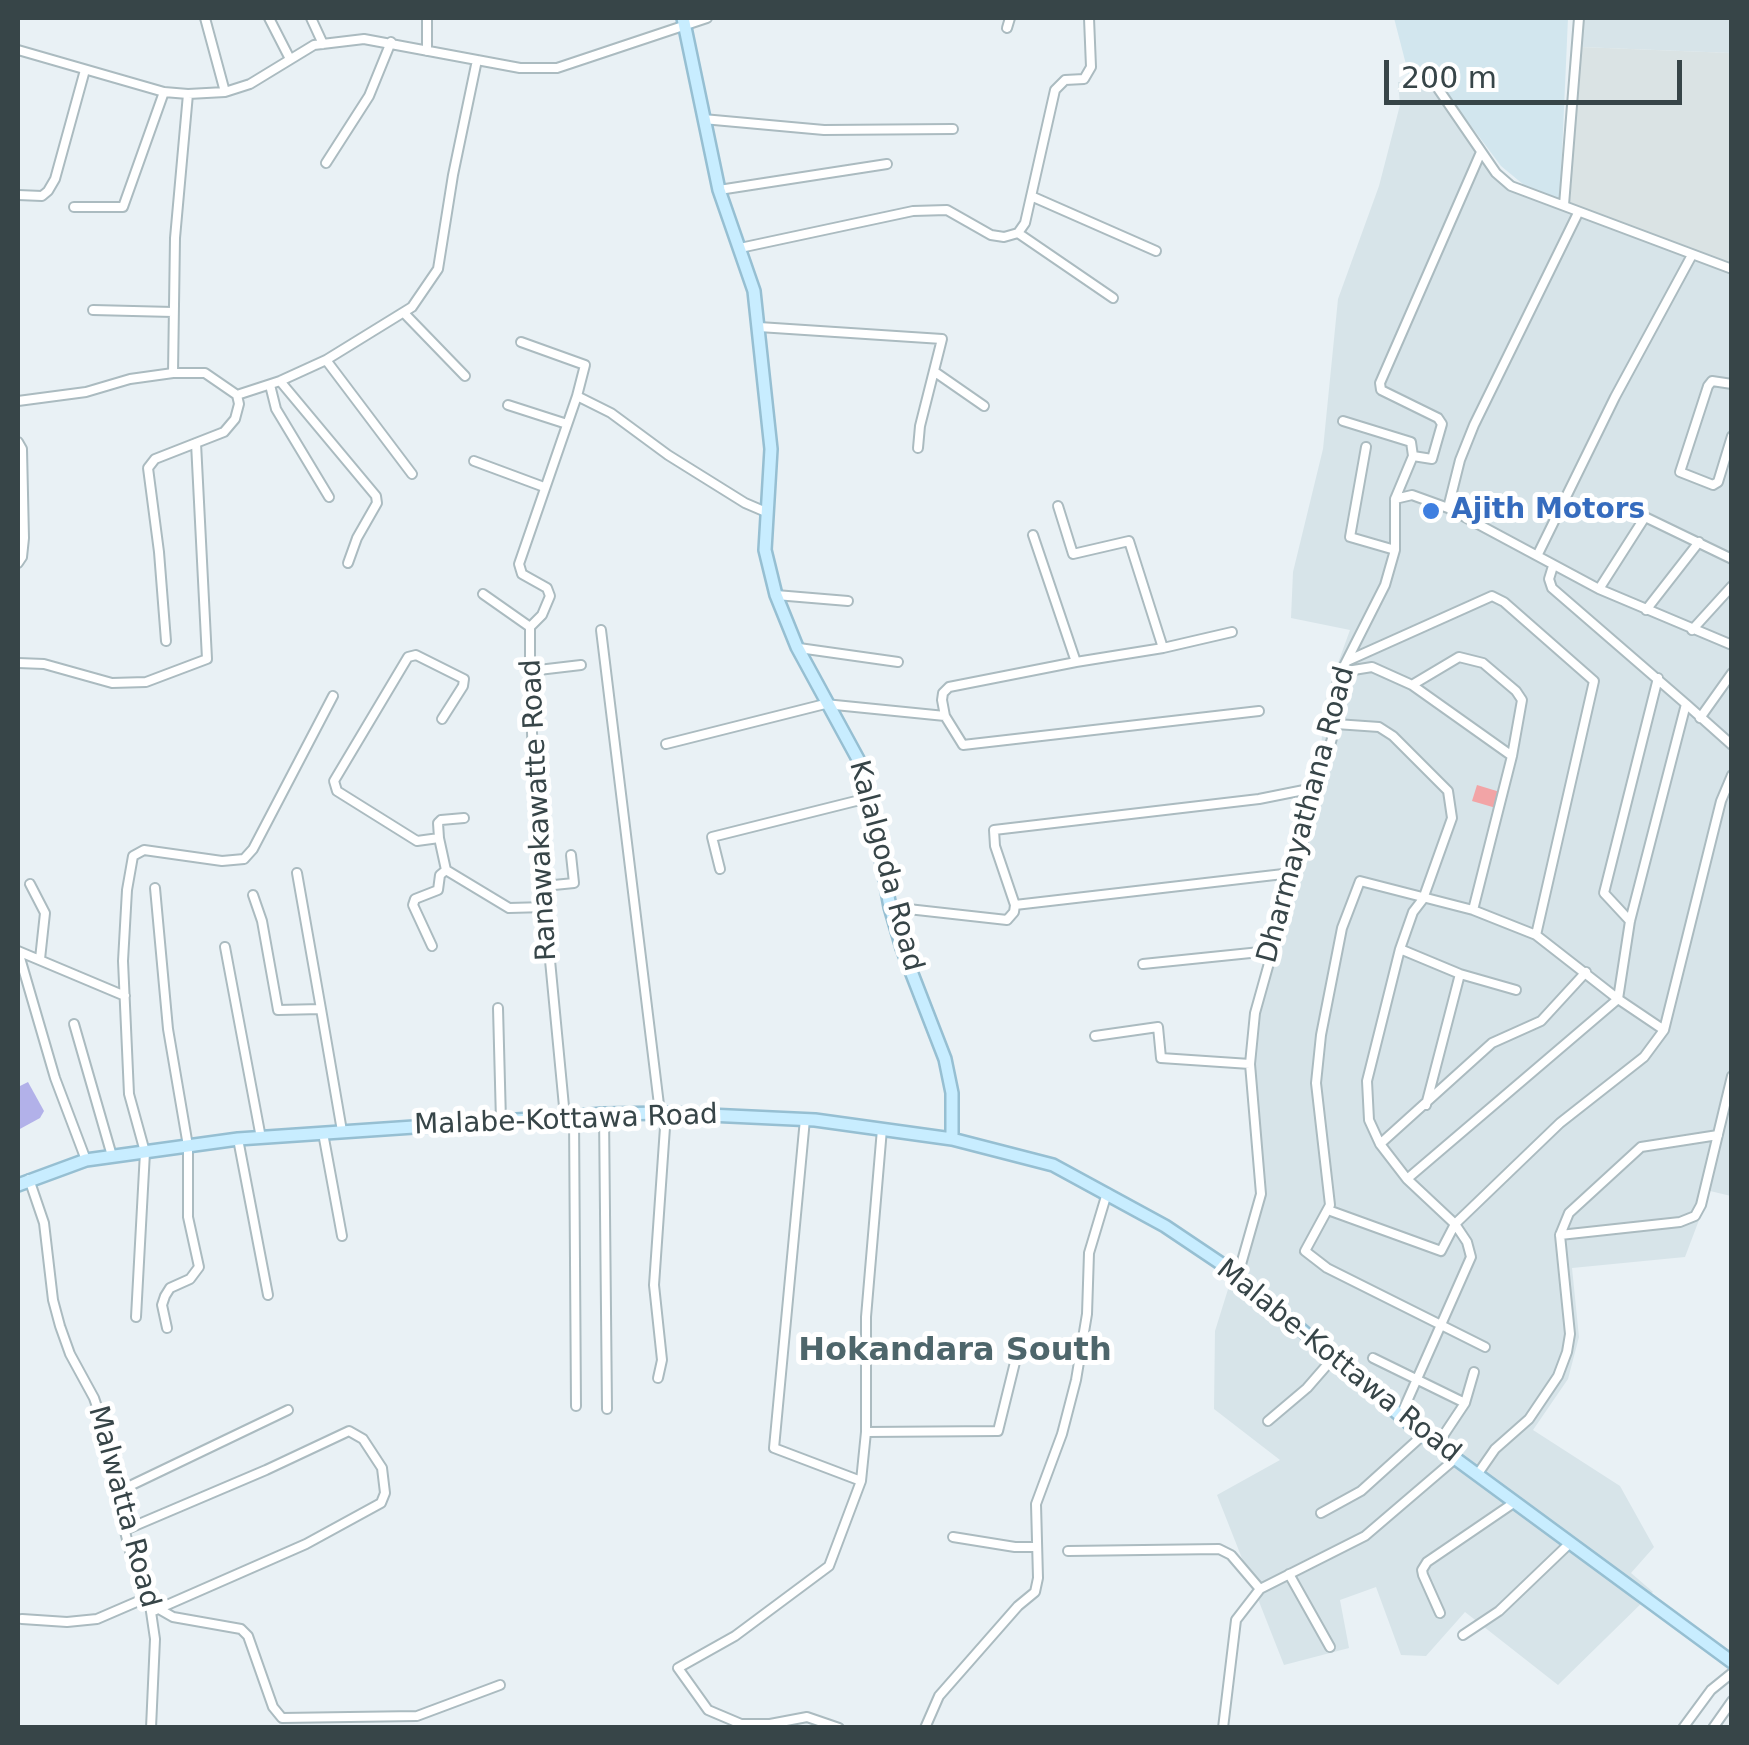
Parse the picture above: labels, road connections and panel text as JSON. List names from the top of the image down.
{
  "streets": {
    "main road": ["Kalalgoda Road", "Malabe-Kottawa Road"],
    "street": ["Ranawakawatte Road", "Dharmayathana Road", "Malwatta Road"]
  },
  "crossings": [
    ["Ranawakawatte Road", "Malabe-Kottawa Road"],
    ["Dharmayathana Road", "Malabe-Kottawa Road"],
    ["Kalalgoda Road", "Malabe-Kottawa Road"],
    ["Malabe-Kottawa Road", "Malwatta Road"]
  ],
  "districts": ["Hokandara South"],
  "places": ["Ajith Motors"],
  "scale_bar": "200 m"
}
